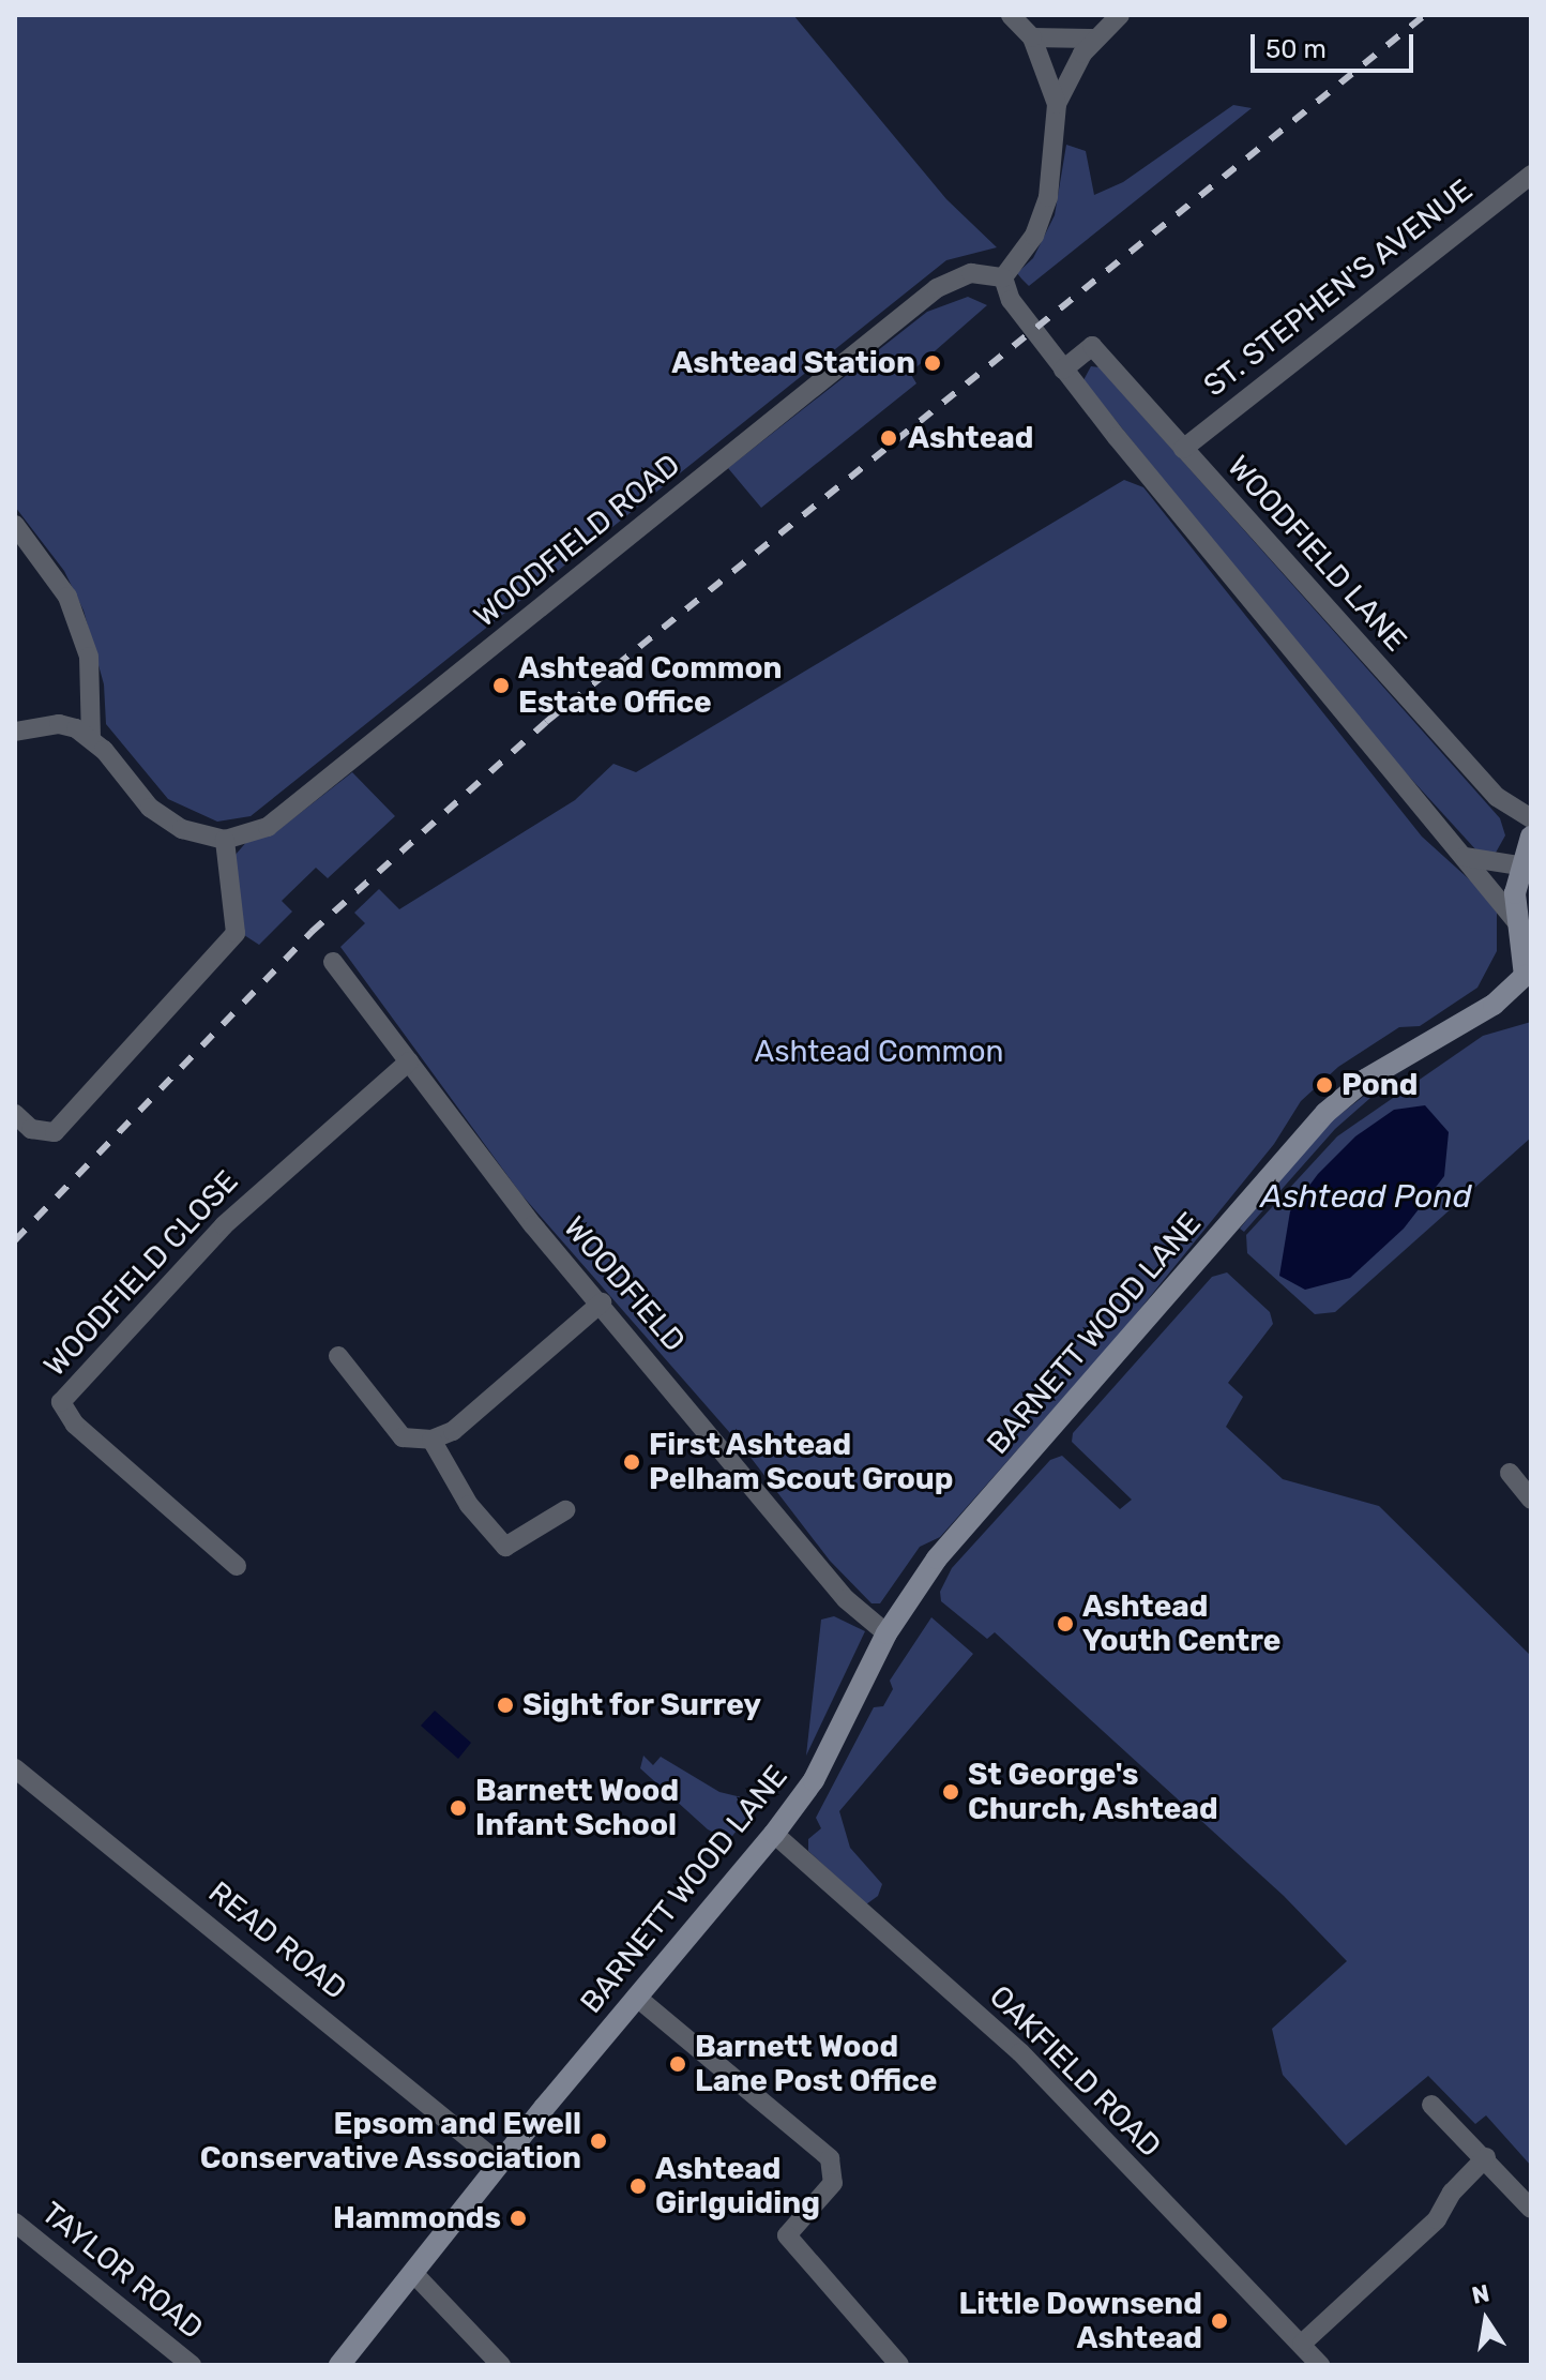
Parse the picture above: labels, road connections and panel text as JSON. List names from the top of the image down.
{
  "streets": {
    "street": [
      "ST. STEPHEN'S AVENUE",
      "WOODFIELD ROAD",
      "WOODFIELD LANE",
      "WOODFIELD CLOSE",
      "WOODFIELD",
      "BARNETT WOOD LANE",
      "READ ROAD",
      "OAKFIELD ROAD",
      "TAYLOR ROAD"
    ]
  },
  "crossings": [
    ["ST. STEPHEN'S AVENUE", "WOODFIELD LANE"],
    ["WOODFIELD CLOSE", "WOODFIELD"],
    ["WOODFIELD", "BARNETT WOOD LANE"],
    ["BARNETT WOOD LANE", "READ ROAD"],
    ["BARNETT WOOD LANE", "OAKFIELD ROAD"]
  ],
  "water": ["Ashtead Pond"],
  "parks": ["Ashtead Common"],
  "places": [
    "Ashtead Station",
    "Ashtead",
    "Ashtead Common Estate Office",
    "Pond",
    "First Ashtead Pelham Scout Group",
    "Ashtead Youth Centre",
    "Sight for Surrey",
    "St George's Church, Ashtead",
    "Barnett Wood Infant School",
    "Barnett Wood Lane Post Office",
    "Epsom and Ewell Conservative Association",
    "Ashtead Girlguiding",
    "Hammonds",
    "Little Downsend Ashtead"
  ],
  "scale_bar": "50 m",
  "north": "top"
}
